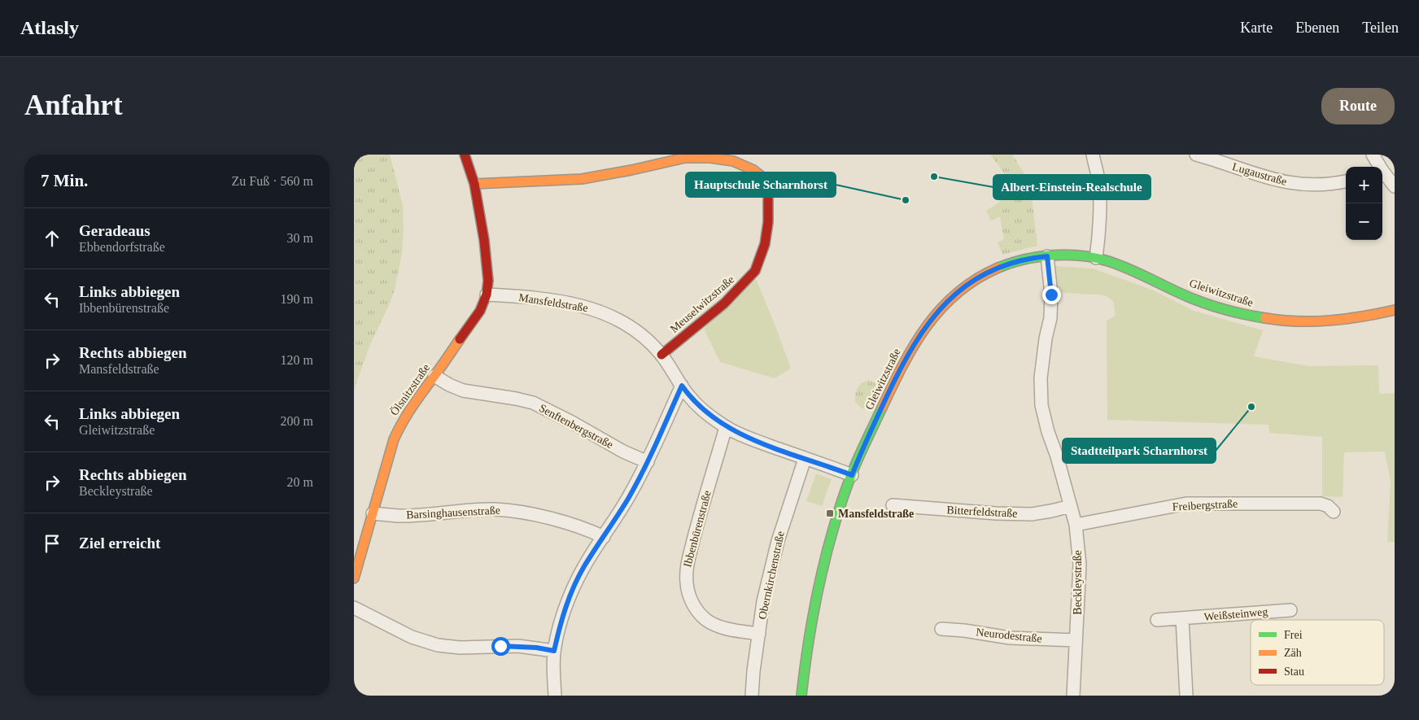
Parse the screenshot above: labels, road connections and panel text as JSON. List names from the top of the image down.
{
  "streets": {
    "street": [
      "Lugaustraße",
      "Gleiwitzstraße",
      "Mansfeldstraße",
      "Meuselwitzstraße",
      "Ölsnitzstraße",
      "Senftenbergstraße",
      "Freibergstraße",
      "Bitterfeldstraße",
      "Barsinghausenstraße",
      "Ibbenbürenstraße",
      "Obernkirchenstraße",
      "Beckleystraße",
      "Weißsteinweg",
      "Neurodestraße"
    ]
  },
  "crossings": [
    ["Gleiwitzstraße", "Mansfeldstraße"],
    ["Gleiwitzstraße", "Beckleystraße"],
    ["Mansfeldstraße", "Meuselwitzstraße"],
    ["Mansfeldstraße", "Ölsnitzstraße"],
    ["Mansfeldstraße", "Ibbenbürenstraße"],
    ["Mansfeldstraße", "Obernkirchenstraße"],
    ["Ölsnitzstraße", "Senftenbergstraße"],
    ["Ölsnitzstraße", "Barsinghausenstraße"],
    ["Freibergstraße", "Beckleystraße"],
    ["Bitterfeldstraße", "Beckleystraße"],
    ["Ibbenbürenstraße", "Obernkirchenstraße"],
    ["Beckleystraße", "Neurodestraße"]
  ],
  "places": {
    "other": ["Albert-Einstein-Realschule", "Hauptschule Scharnhorst", "Stadtteilpark Scharnhorst"],
    "transit": ["Mansfeldstraße"]
  },
  "legend": ["Frei", "Zäh", "Stau"],
  "page": {
    "header": "Atlasly",
    "nav": ["Karte", "Ebenen", "Teilen"],
    "buttons": "Route",
    "title": "Anfahrt",
    "heading": ["7 Min.", "Zu Fuß · 560 m"],
    "map_buttons": ["+", "−"],
    "list": [
      ["Geradeaus", "Ebbendorfstraße", "30 m"],
      ["Links abbiegen", "Ibbenbürenstraße", "190 m"],
      ["Rechts abbiegen", "Mansfeldstraße", "120 m"],
      ["Links abbiegen", "Gleiwitzstraße", "200 m"],
      ["Rechts abbiegen", "Beckleystraße", "20 m"],
      "Ziel erreicht"
    ]
  }
}
